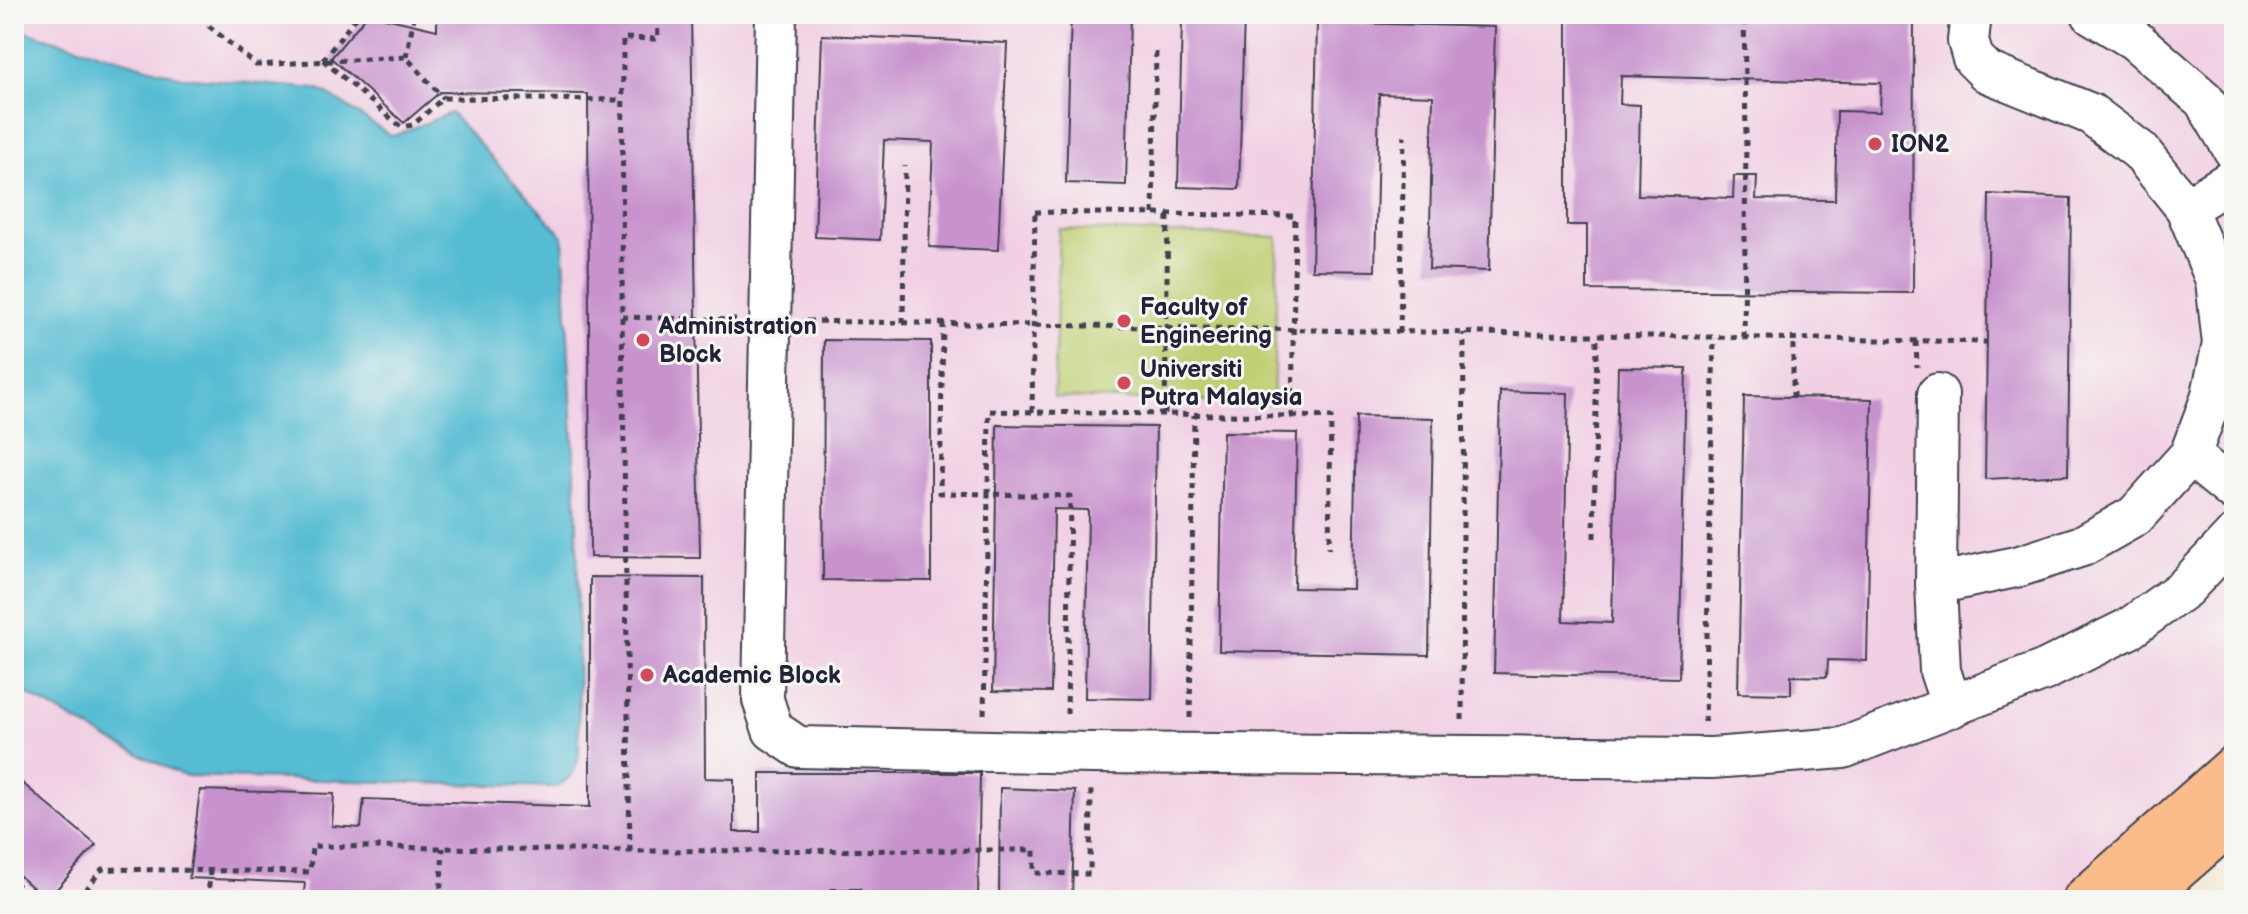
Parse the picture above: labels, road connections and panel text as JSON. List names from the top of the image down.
{
  "places": [
    "ION2",
    "Faculty of Engineering",
    "Administration Block",
    "Universiti Putra Malaysia",
    "Academic Block"
  ]
}
